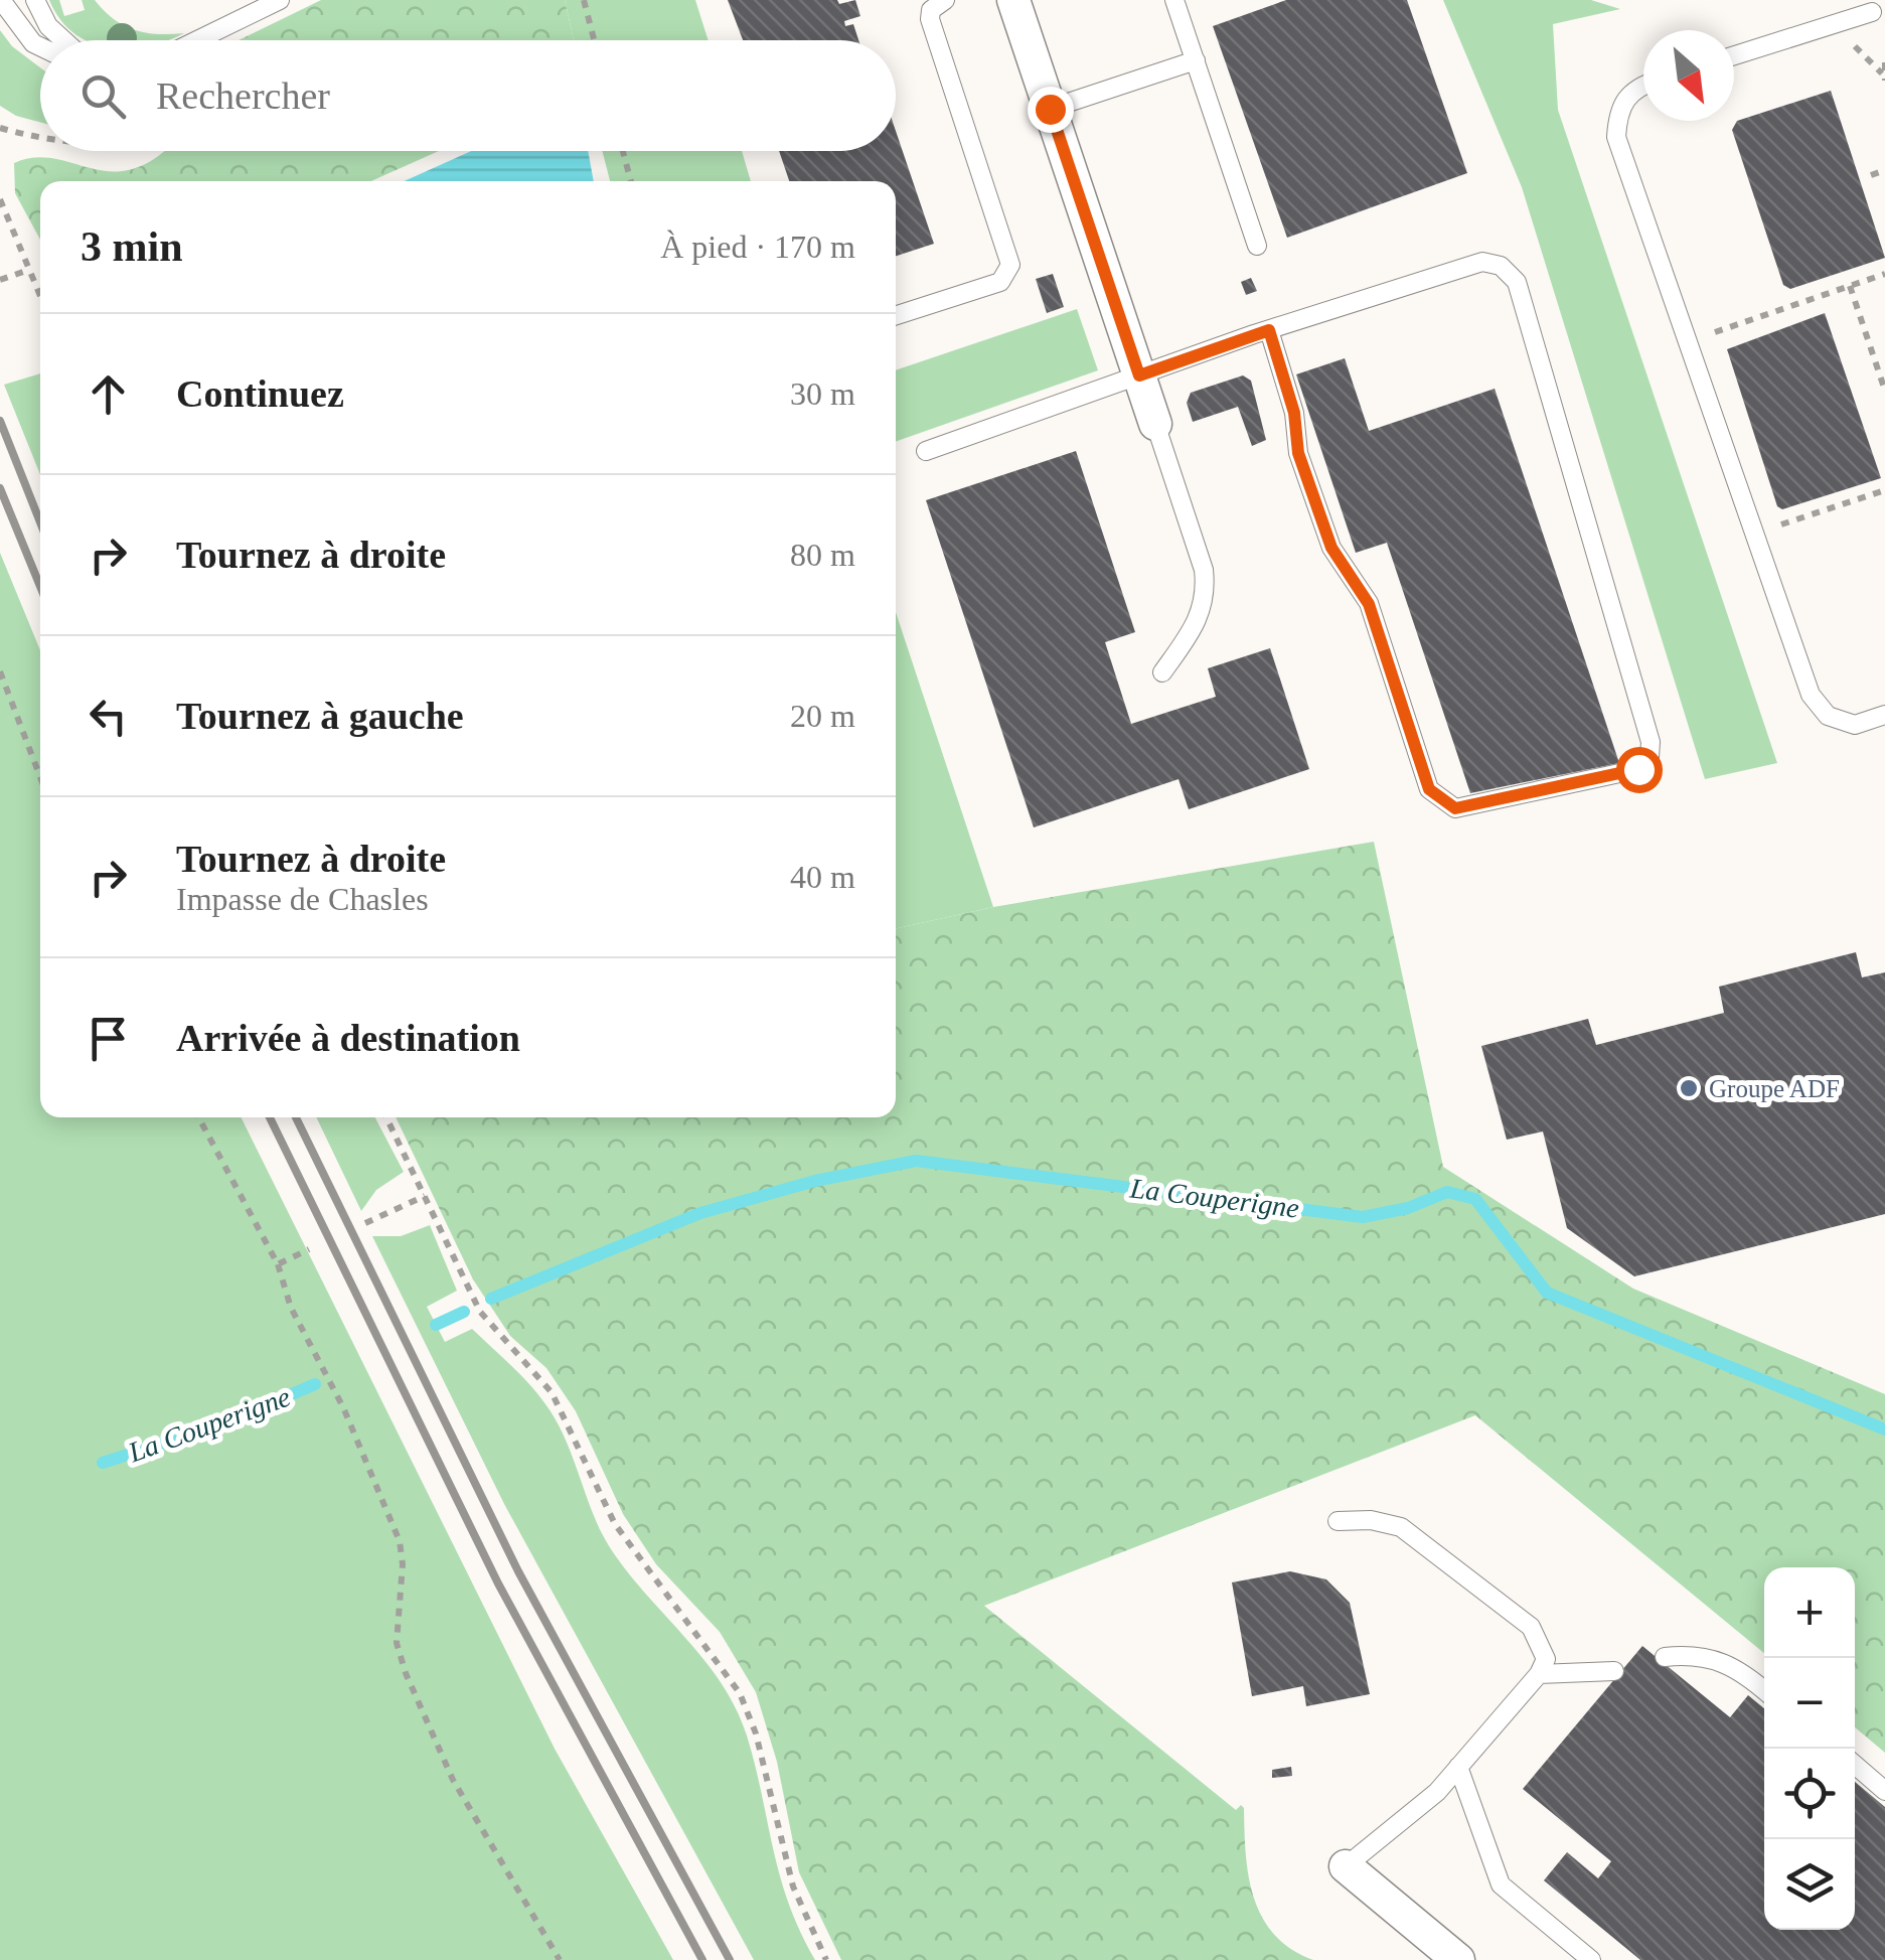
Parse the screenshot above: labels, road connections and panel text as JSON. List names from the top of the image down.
{
  "water": ["La Couperigne"],
  "places": ["Groupe ADF"],
  "north": "bottom right",
  "page": {
    "search": "Rechercher",
    "heading": ["3 min", "À pied · 170 m"],
    "list": [
      ["Continuez", "30 m"],
      ["Tournez à droite", "80 m"],
      ["Tournez à gauche", "20 m"],
      ["Tournez à droite", "Impasse de Chasles", "40 m"],
      "Arrivée à destination"
    ],
    "map_buttons": ["+", "−"]
  }
}
